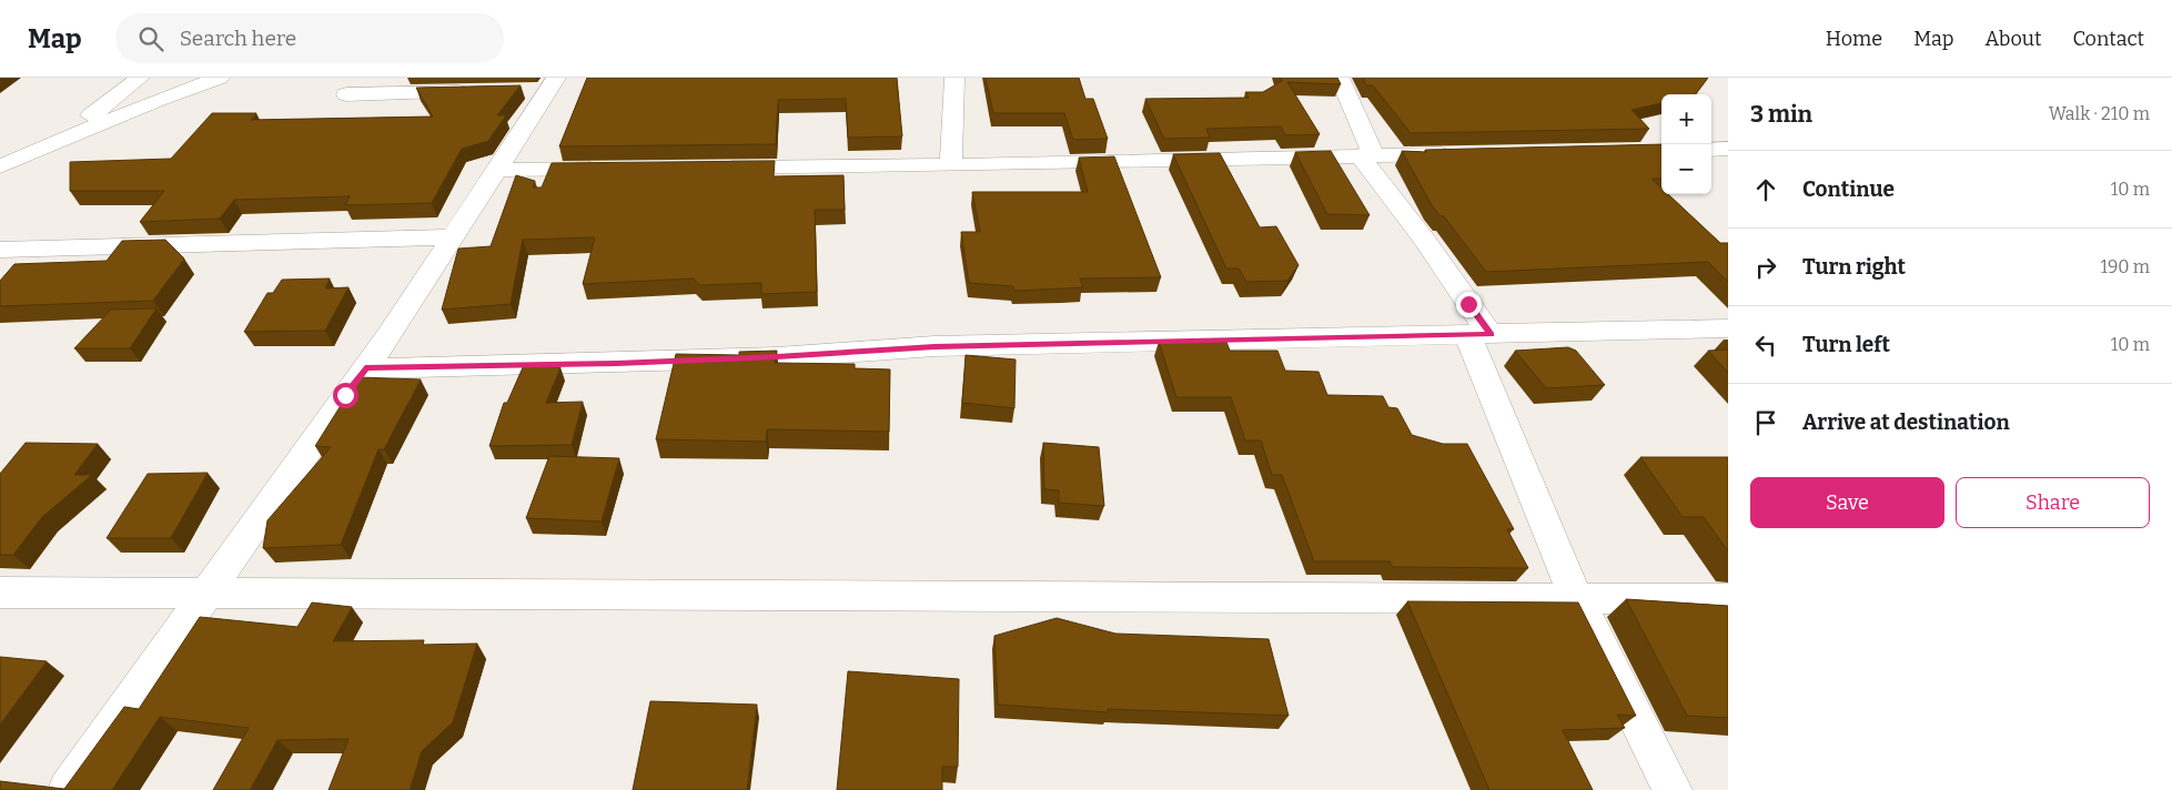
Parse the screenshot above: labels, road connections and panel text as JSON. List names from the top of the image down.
{
  "page": {
    "header": "Map",
    "search": "Search here",
    "nav": [
      "Home",
      "Map",
      "About",
      "Contact"
    ],
    "heading": ["3 min", "Walk · 210 m"],
    "map_buttons": ["+", "−"],
    "list": [
      ["Continue", "10 m"],
      ["Turn right", "190 m"],
      ["Turn left", "10 m"],
      "Arrive at destination"
    ],
    "buttons": ["Save", "Share"]
  }
}
